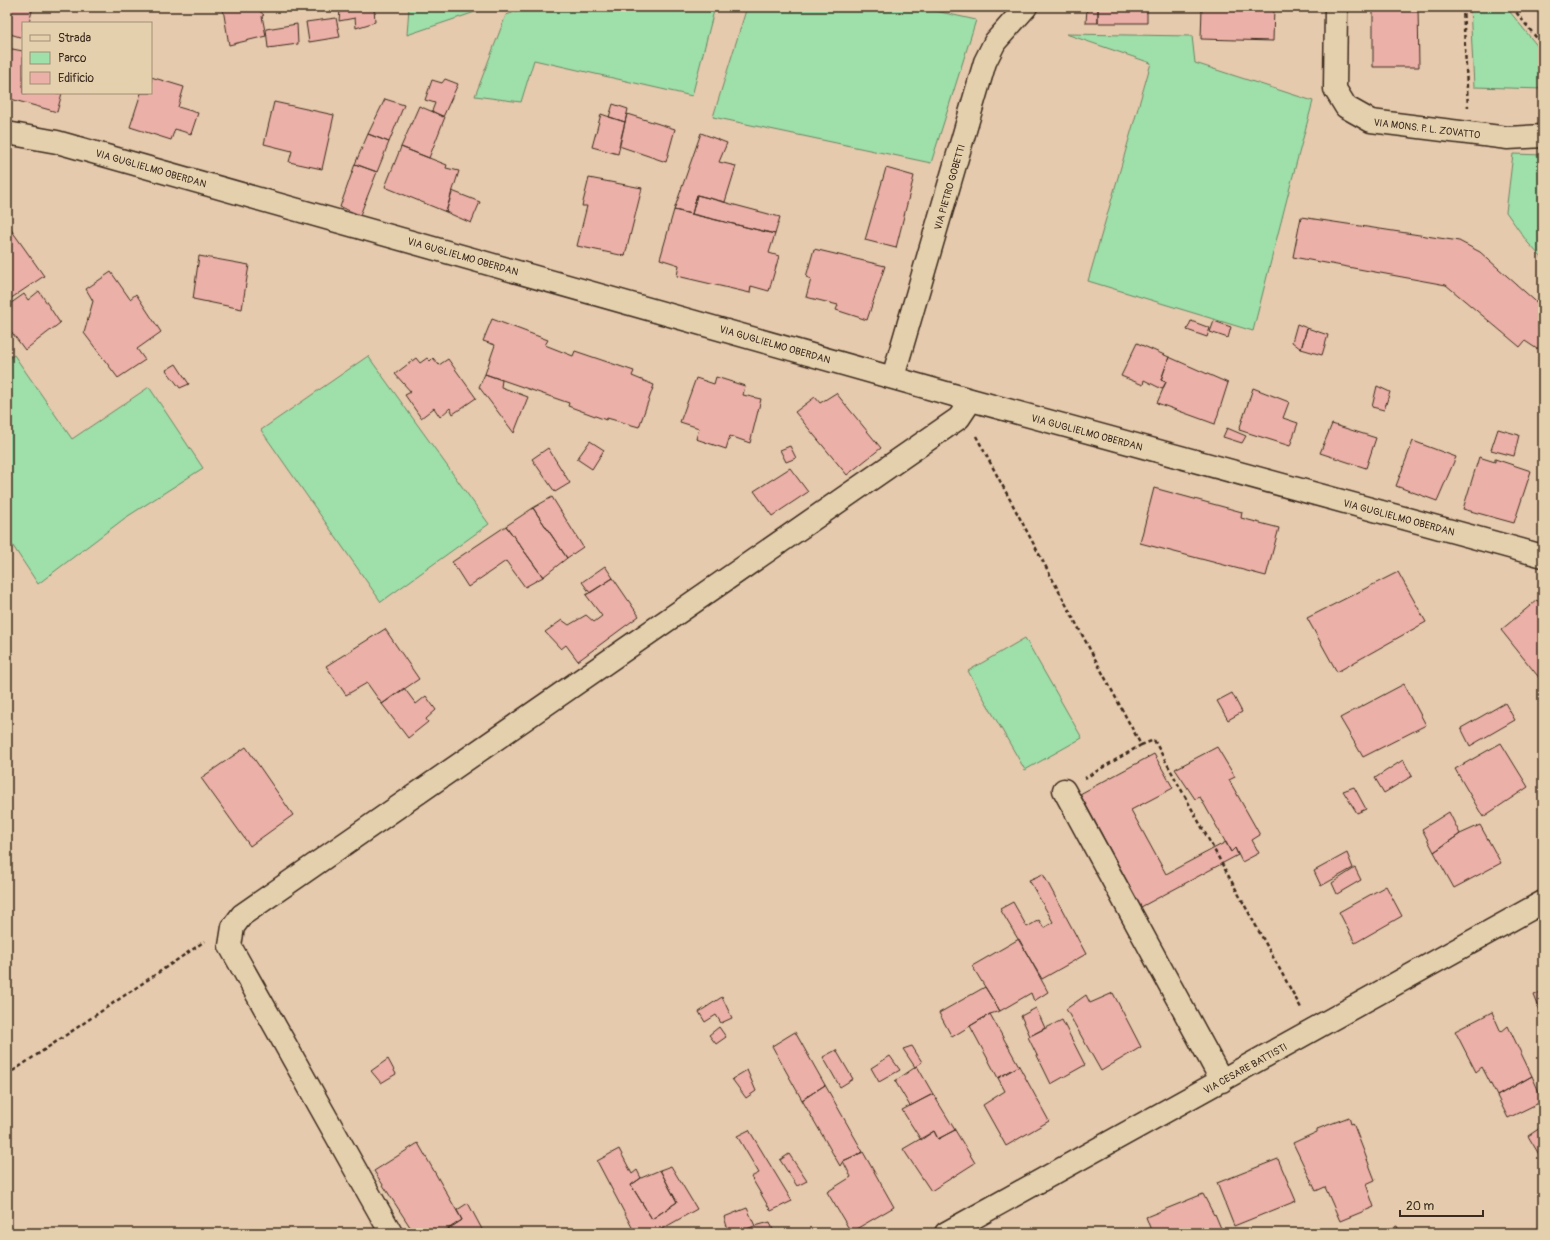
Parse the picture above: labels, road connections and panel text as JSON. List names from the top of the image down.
{
  "streets": {
    "street": [
      "VIA MONS. P. L. ZOVATTO",
      "VIA GUGLIELMO OBERDAN",
      "VIA PIETRO GOBETTI",
      "VIA CESARE BATTISTI"
    ]
  },
  "crossings": [
    ["VIA GUGLIELMO OBERDAN", "VIA PIETRO GOBETTI"]
  ],
  "legend": ["Strada", "Parco", "Edificio"],
  "scale_bar": "20 m"
}
